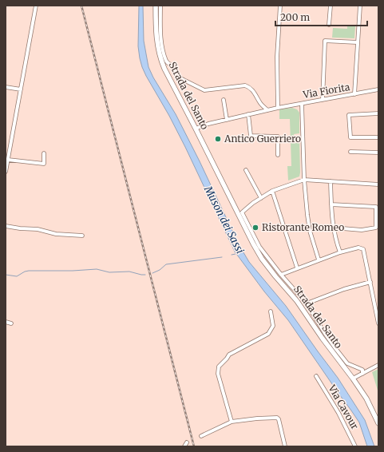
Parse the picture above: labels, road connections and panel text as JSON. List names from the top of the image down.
{
  "streets": {
    "main road": ["Strada del Santo"],
    "street": ["Via Fiorita", "Via Cavour"]
  },
  "crossings": [
    ["Via Fiorita", "Strada del Santo"]
  ],
  "water": ["Muson dei Sassi"],
  "places": ["Antico Guerriero", "Ristorante Romeo"],
  "scale_bar": "200 m"
}
